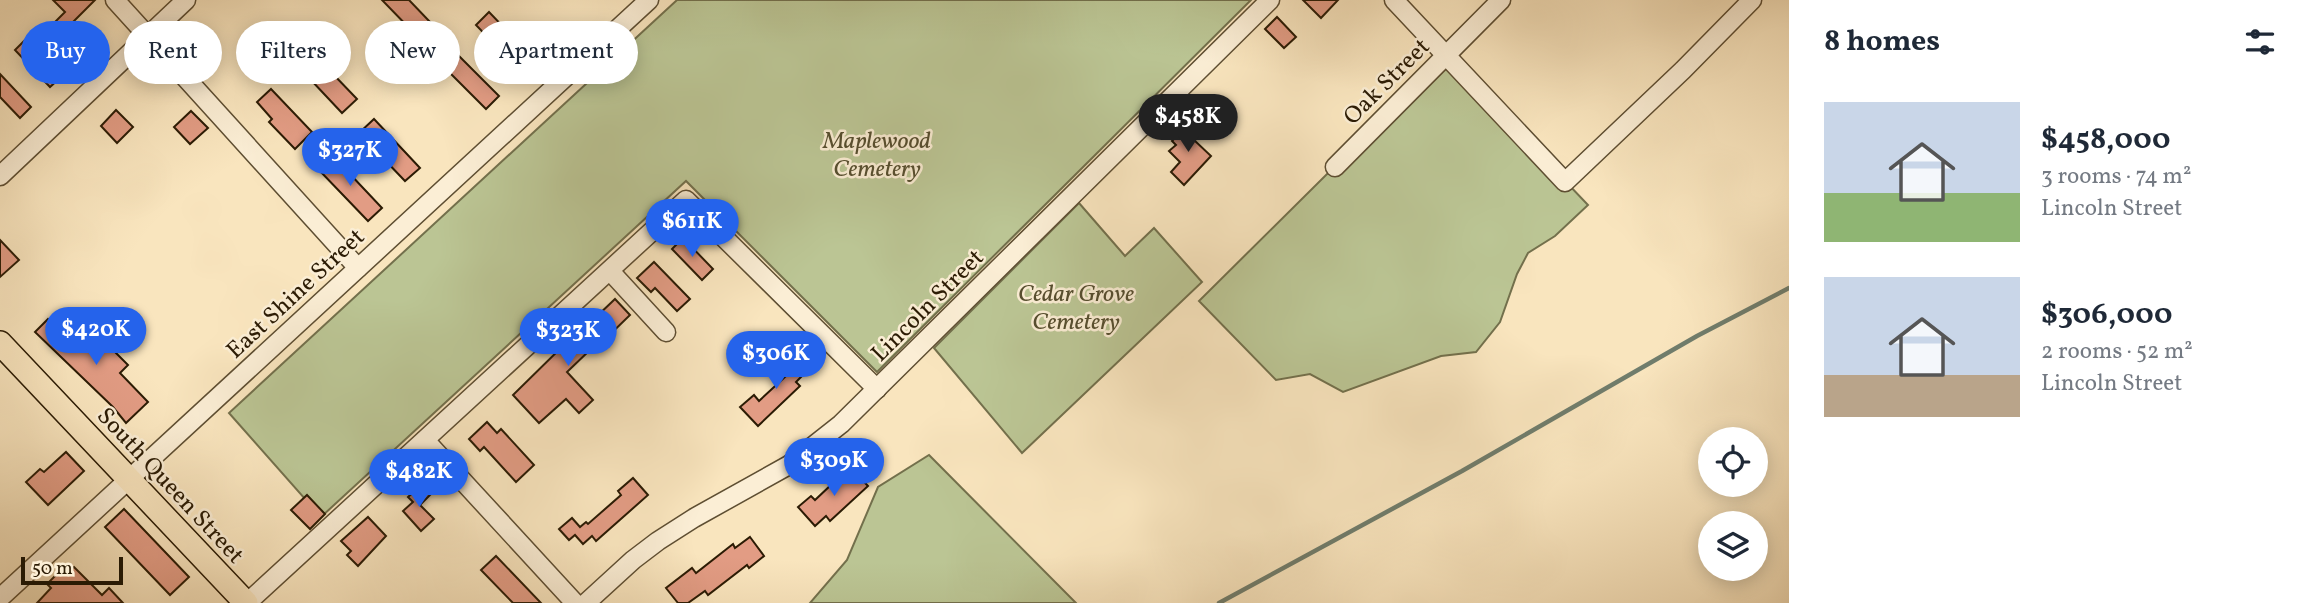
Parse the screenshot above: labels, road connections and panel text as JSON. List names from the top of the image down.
{
  "streets": {
    "main road": ["South Queen Street"],
    "street": ["Oak Street", "East Shine Street", "Lincoln Street"]
  },
  "crossings": [
    ["East Shine Street", "South Queen Street"]
  ],
  "parks": ["Maplewood Cemetery", "Cedar Grove Cemetery"],
  "scale_bar": "50 m",
  "page": {
    "heading": "8 homes",
    "chip": [
      "Buy",
      "Rent",
      "Filters",
      "New",
      "Apartment"
    ],
    "list": [
      {
        "name": "$458,000",
        "note": "3 rooms · 74 m² · Lincoln Street"
      },
      {
        "name": "$306,000",
        "note": "2 rooms · 52 m² · Lincoln Street"
      }
    ],
    "price": [
      "$458K",
      "$327K",
      "$611K",
      "$420K",
      "$323K",
      "$306K",
      "$309K",
      "$482K"
    ],
    "scale": "50 m"
  }
}
